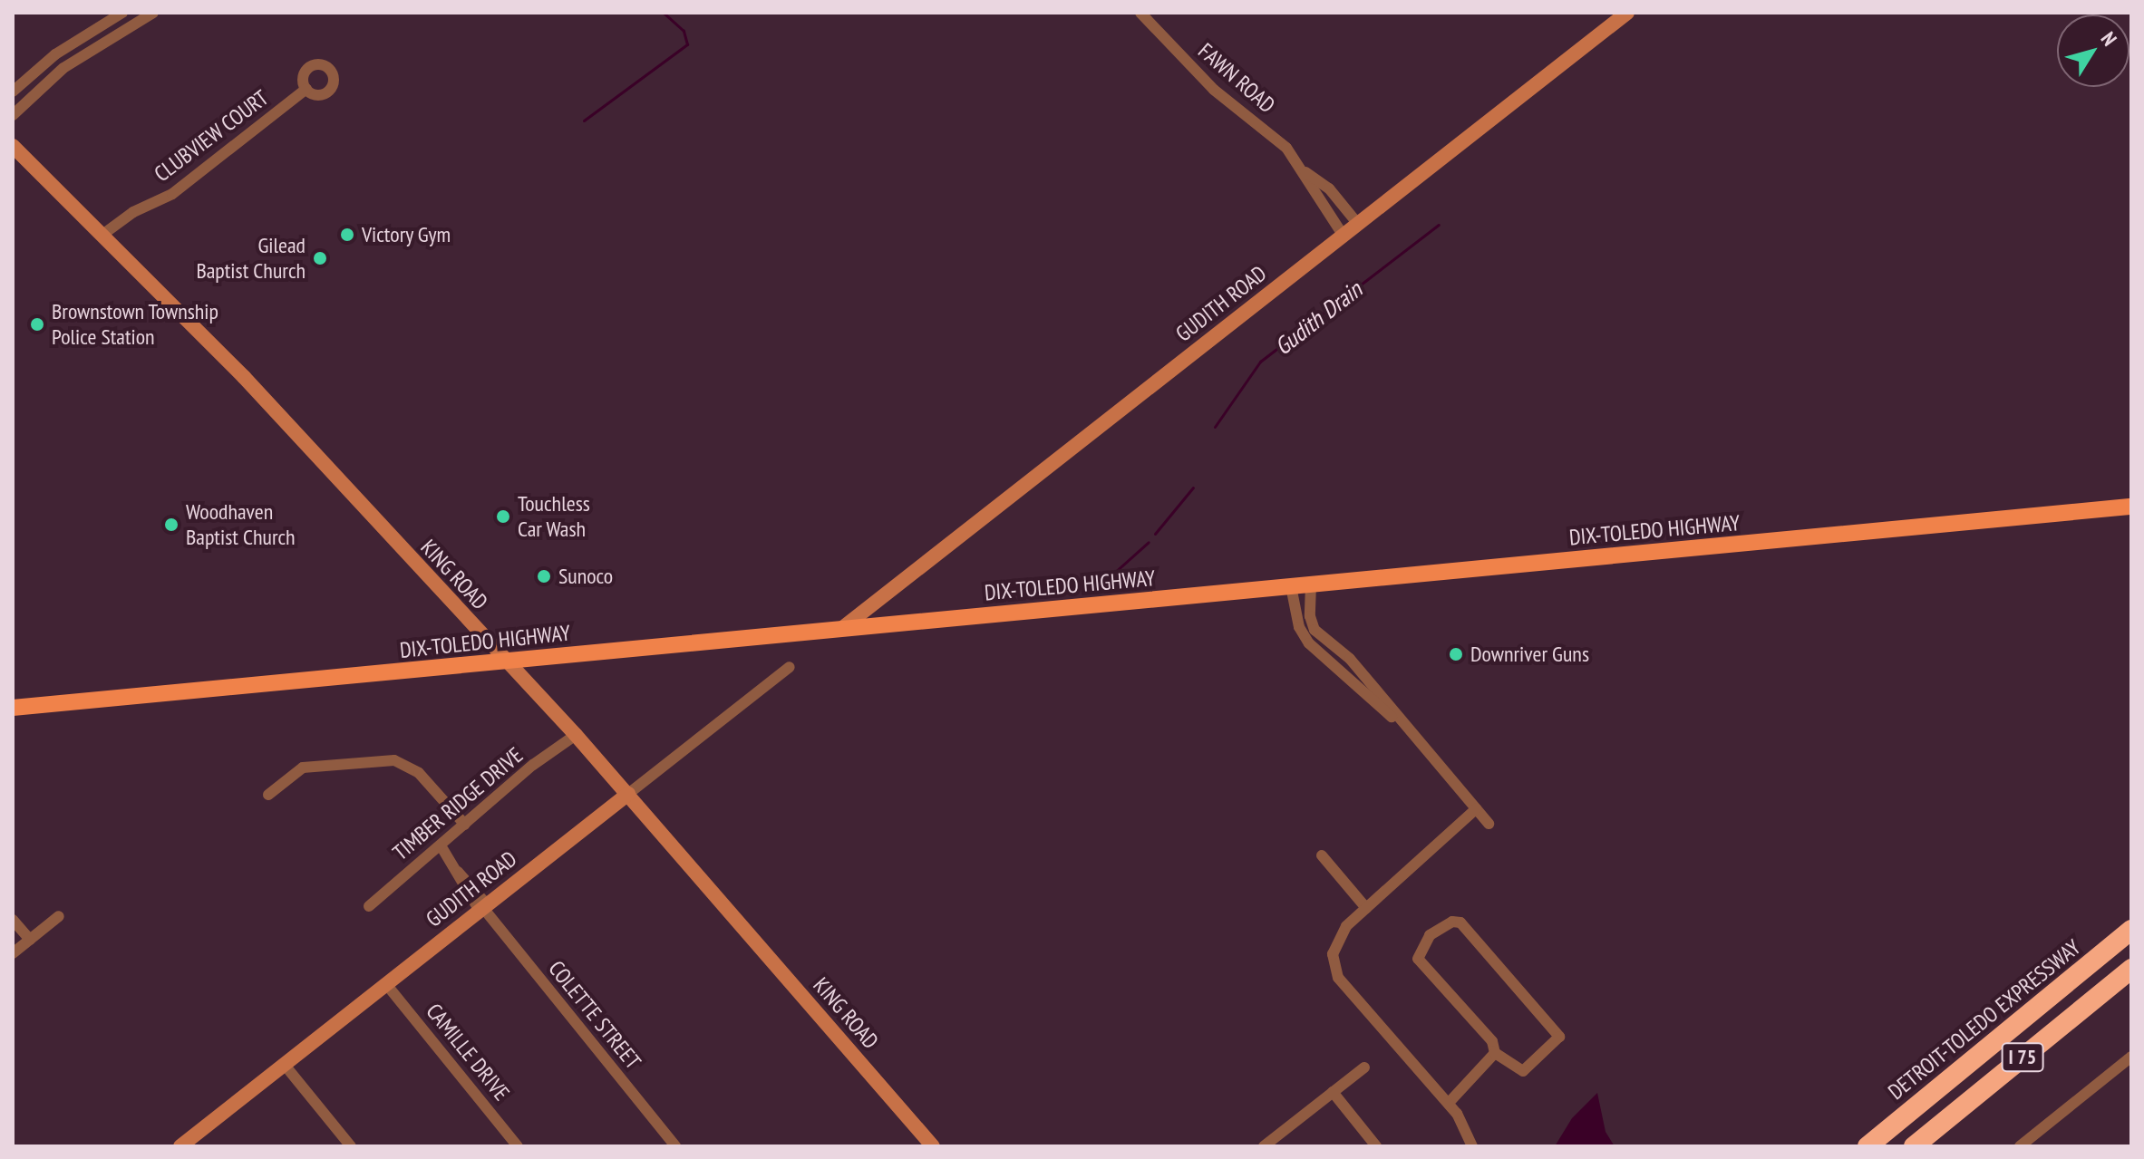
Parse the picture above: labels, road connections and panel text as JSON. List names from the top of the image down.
{
  "streets": {
    "highway": ["DETROIT-TOLEDO EXPRESSWAY", "I 75"],
    "main road": ["DIX-TOLEDO HIGHWAY"],
    "street": [
      "FAWN ROAD",
      "CLUBVIEW COURT",
      "GUDITH ROAD",
      "KING ROAD",
      "TIMBER RIDGE DRIVE",
      "COLETTE STREET",
      "CAMILLE DRIVE"
    ]
  },
  "crossings": [
    ["FAWN ROAD", "GUDITH ROAD"],
    ["CLUBVIEW COURT", "KING ROAD"],
    ["GUDITH ROAD", "DIX-TOLEDO HIGHWAY"],
    ["GUDITH ROAD", "KING ROAD"],
    ["GUDITH ROAD", "COLETTE STREET"],
    ["GUDITH ROAD", "CAMILLE DRIVE"],
    ["DIX-TOLEDO HIGHWAY", "KING ROAD"],
    ["KING ROAD", "TIMBER RIDGE DRIVE"],
    ["TIMBER RIDGE DRIVE", "COLETTE STREET"]
  ],
  "water": ["Gudith Drain"],
  "places": [
    "Victory Gym",
    "Gilead Baptist Church",
    "Brownstown Township Police Station",
    "Touchless Car Wash",
    "Woodhaven Baptist Church",
    "Sunoco",
    "Downriver Guns"
  ],
  "north": "top right"
}
